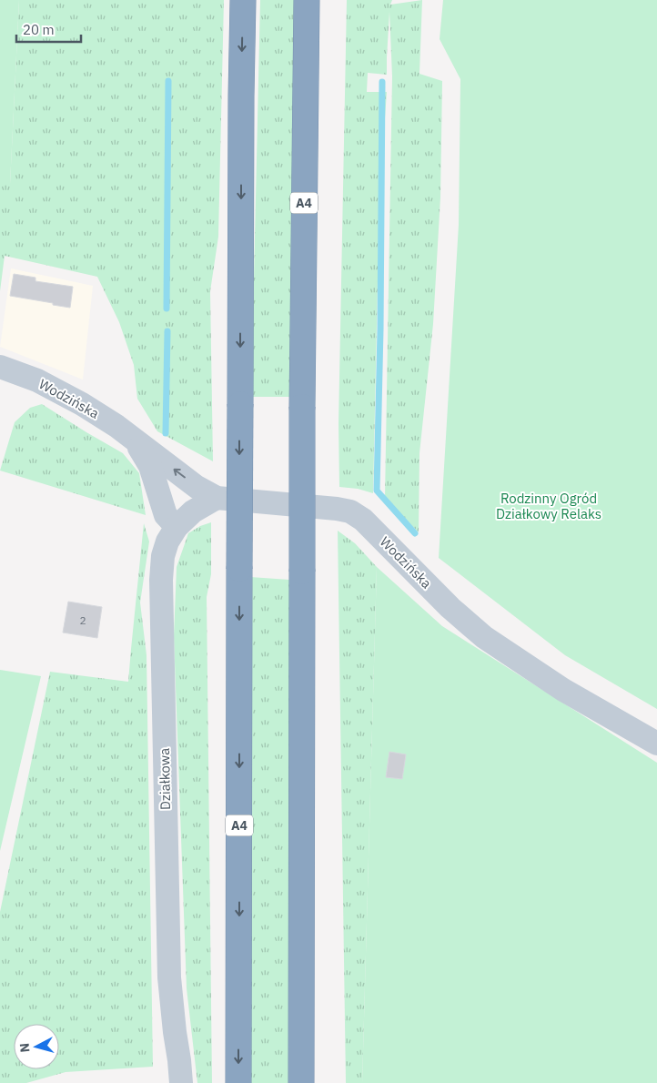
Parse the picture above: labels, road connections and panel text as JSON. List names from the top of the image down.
{
  "streets": {
    "highway": ["A4"],
    "street": ["Wodzińska", "Działkowa"]
  },
  "crossings": [
    ["Wodzińska", "Działkowa"]
  ],
  "parks": ["Rodzinny Ogród Działkowy Relaks"],
  "house_numbers": ["2"],
  "scale_bar": "20 m",
  "north": "left"
}
